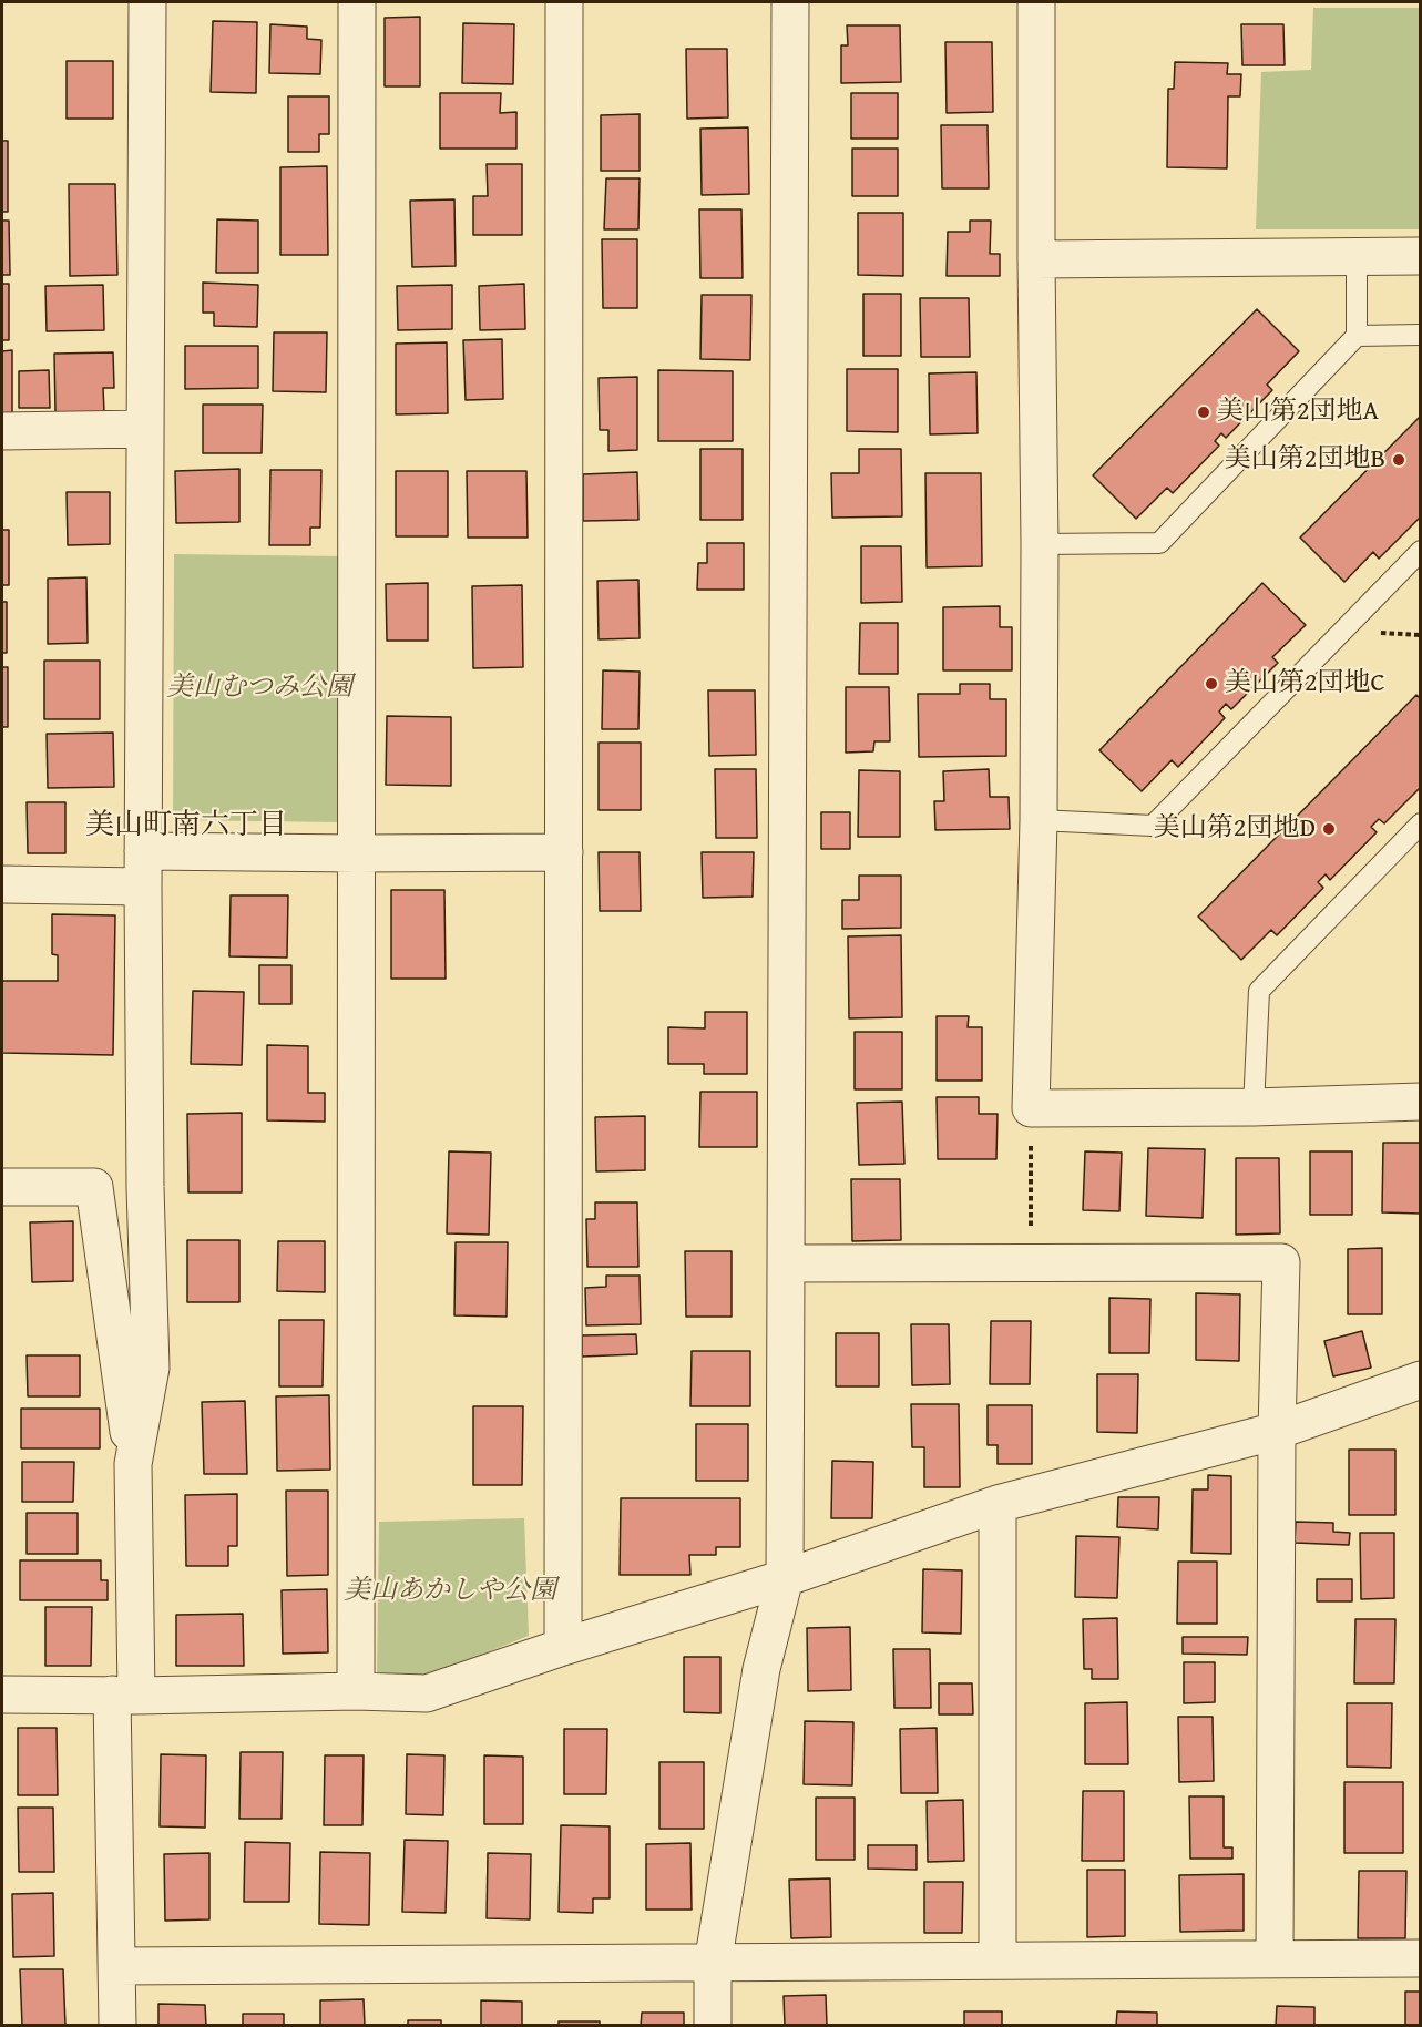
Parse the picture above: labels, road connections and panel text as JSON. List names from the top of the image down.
{
  "districts": ["美山町南六丁目"],
  "parks": ["美山むつみ公園", "美山あかしや公園"],
  "places": [
    "美山第2団地A",
    "美山第2団地B",
    "美山第2団地C",
    "美山第2団地D"
  ]
}
